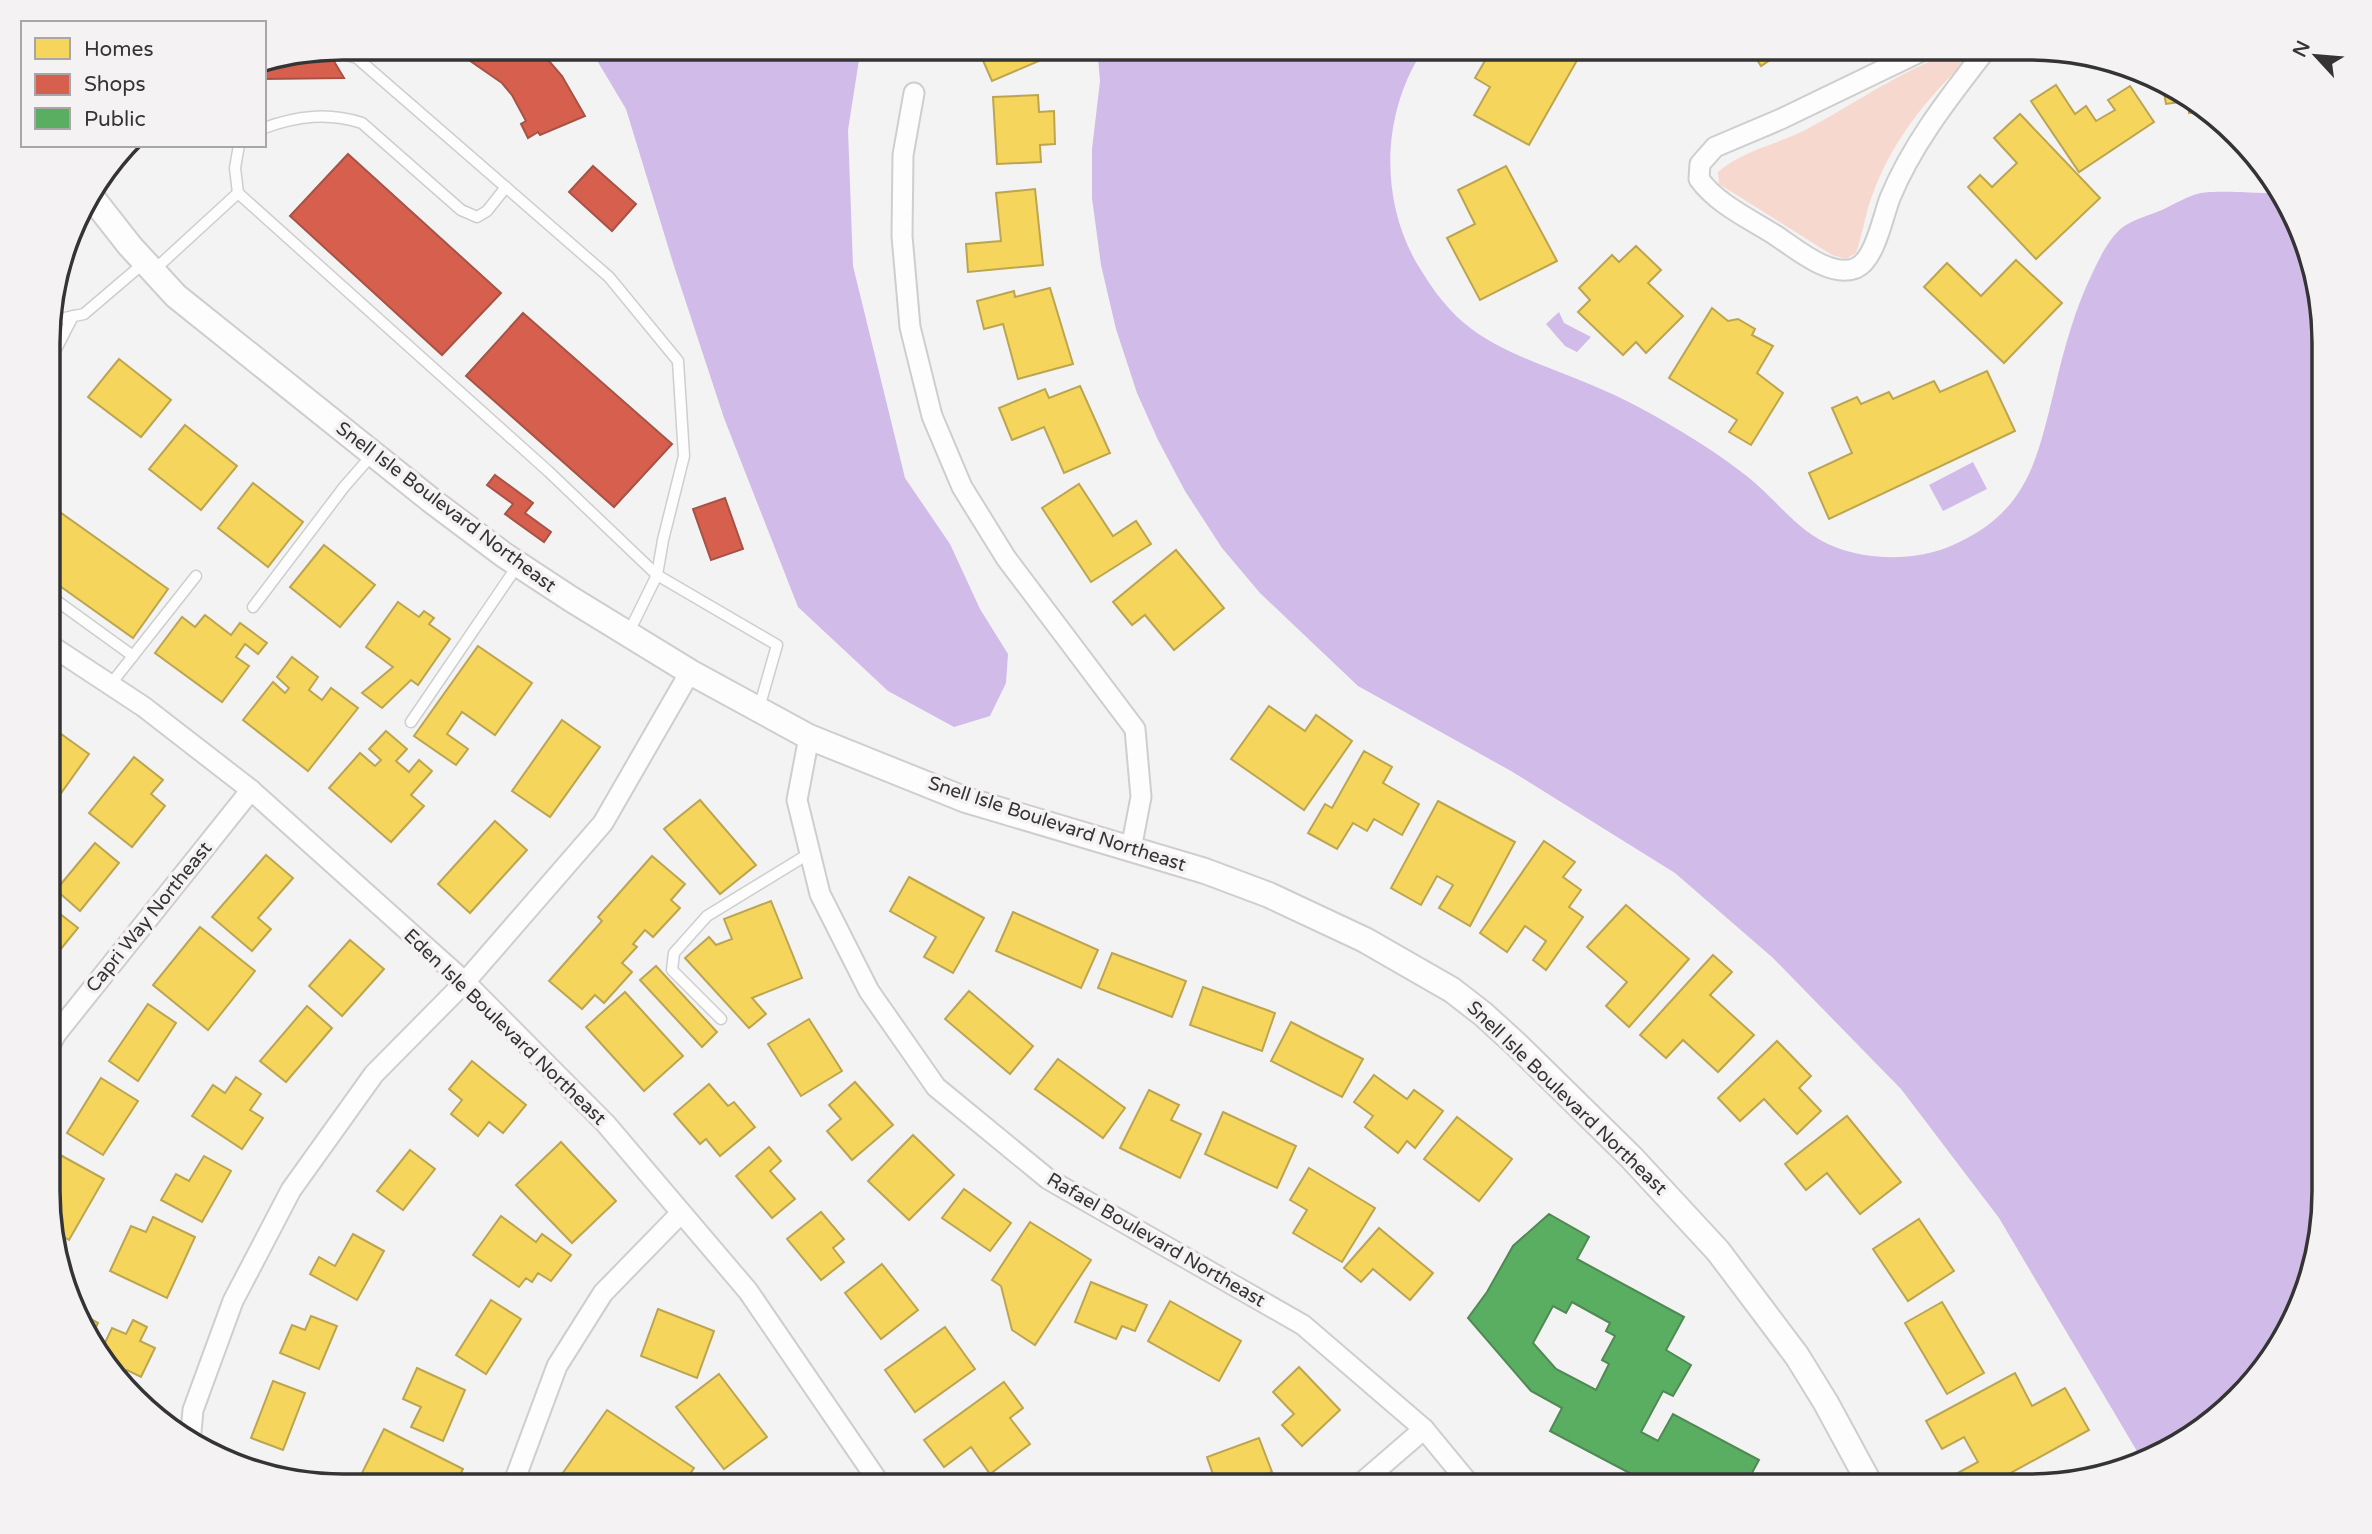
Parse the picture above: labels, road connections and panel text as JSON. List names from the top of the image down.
{
  "streets": {
    "street": [
      "Snell Isle Boulevard Northeast",
      "Capri Way Northeast",
      "Eden Isle Boulevard Northeast",
      "Rafael Boulevard Northeast"
    ]
  },
  "crossings": [
    ["Snell Isle Boulevard Northeast", "Rafael Boulevard Northeast"],
    ["Capri Way Northeast", "Eden Isle Boulevard Northeast"]
  ],
  "legend": ["Homes", "Shops", "Public"],
  "north": "top left"
}
